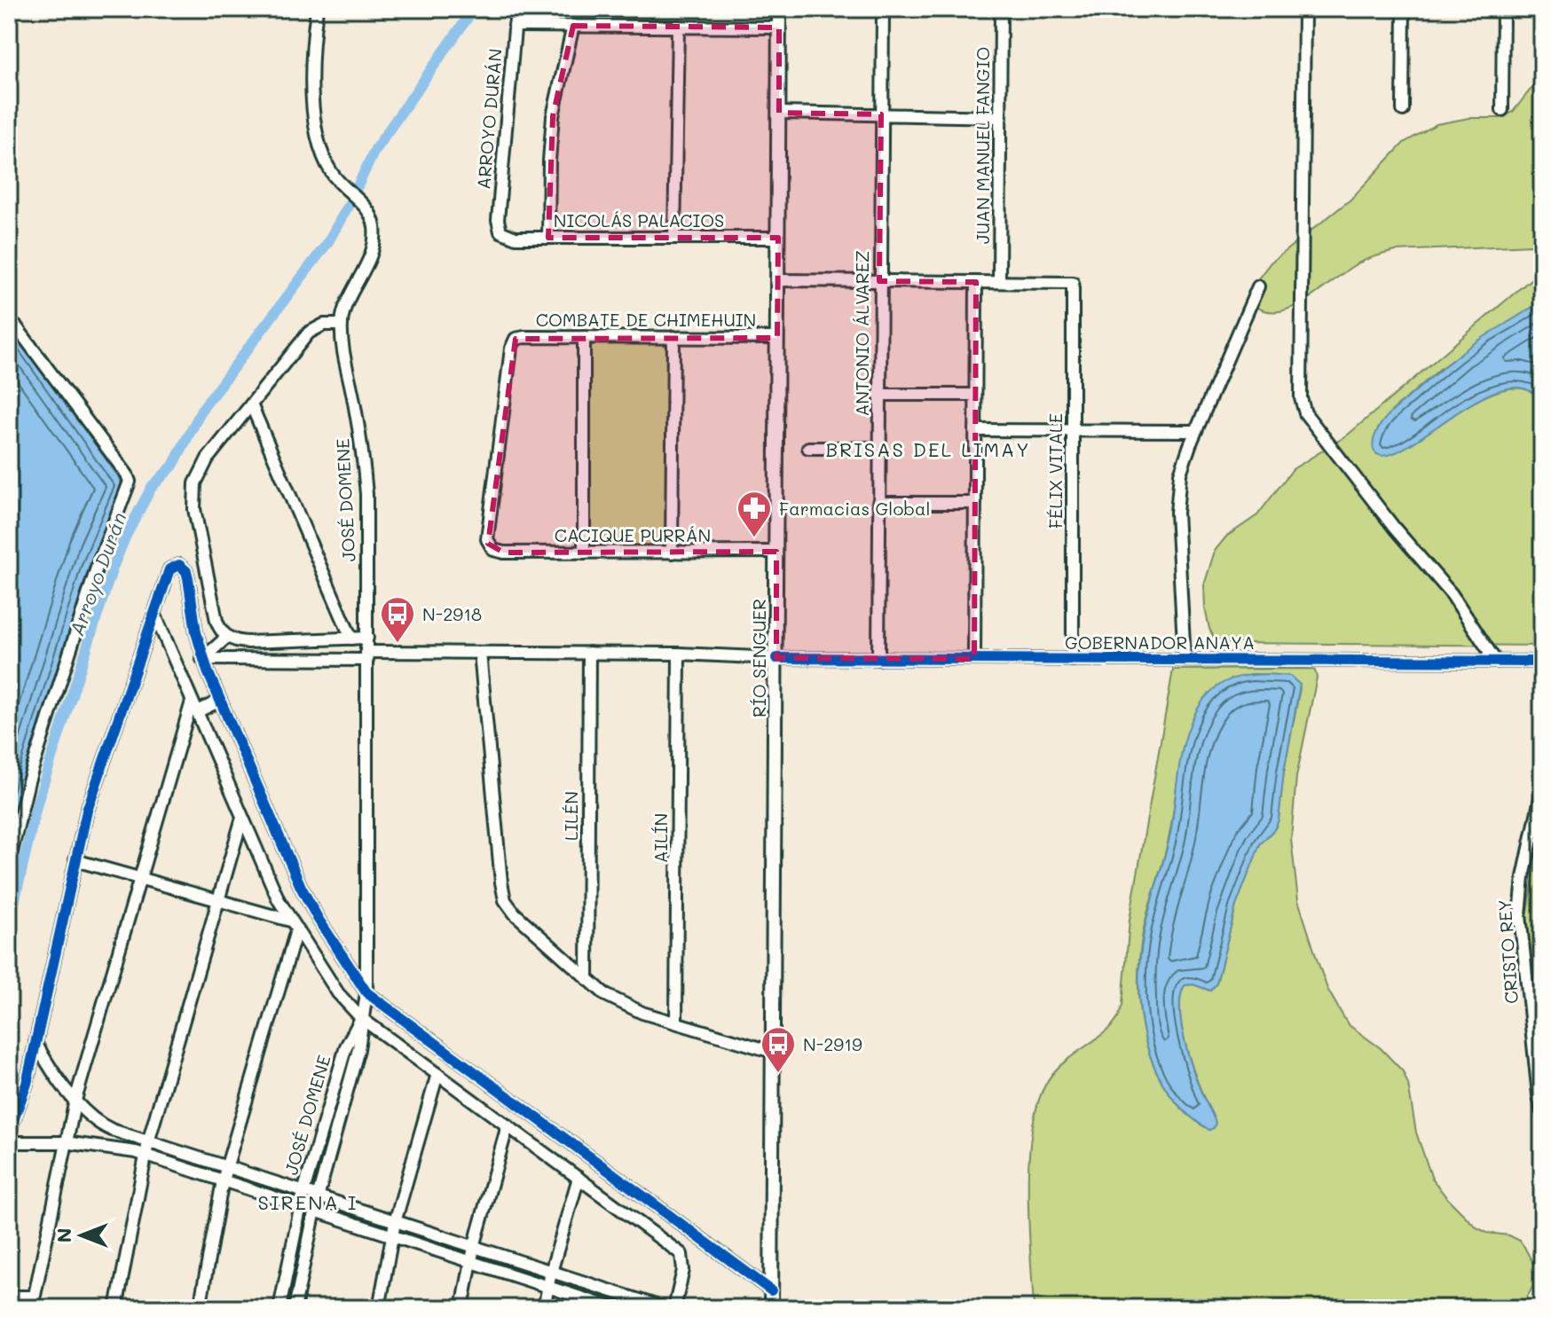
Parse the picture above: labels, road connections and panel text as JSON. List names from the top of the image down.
{
  "streets": {
    "main road": ["RÍO SENGUER"],
    "street": [
      "ARROYO DURÁN",
      "JUAN MANUEL FANGIO",
      "NICOLÁS PALACIOS",
      "COMBATE DE CHIMEHUIN",
      "ANTONIO ÁLVAREZ",
      "FÉLIX VITALE",
      "JOSÉ DOMENE",
      "CACIQUE PURRÁN",
      "GOBERNADOR ANAYA",
      "LILÉN",
      "AILÍN",
      "CRISTO REY"
    ]
  },
  "crossings": [
    ["ARROYO DURÁN", "NICOLÁS PALACIOS"],
    ["JUAN MANUEL FANGIO", "FÉLIX VITALE"],
    ["NICOLÁS PALACIOS", "RÍO SENGUER"],
    ["COMBATE DE CHIMEHUIN", "CACIQUE PURRÁN"],
    ["COMBATE DE CHIMEHUIN", "RÍO SENGUER"],
    ["ANTONIO ÁLVAREZ", "GOBERNADOR ANAYA"],
    ["FÉLIX VITALE", "GOBERNADOR ANAYA"],
    ["JOSÉ DOMENE", "GOBERNADOR ANAYA"],
    ["CACIQUE PURRÁN", "RÍO SENGUER"],
    ["GOBERNADOR ANAYA", "RÍO SENGUER"],
    ["GOBERNADOR ANAYA", "LILÉN"],
    ["GOBERNADOR ANAYA", "AILÍN"]
  ],
  "districts": ["BRISAS DEL LIMAY", "SIRENA I"],
  "water": ["Arroyo Durán"],
  "places": {
    "pharmacy": ["Farmacias Global"],
    "bus stop": ["N-2918", "N-2919"]
  },
  "north": "left"
}
